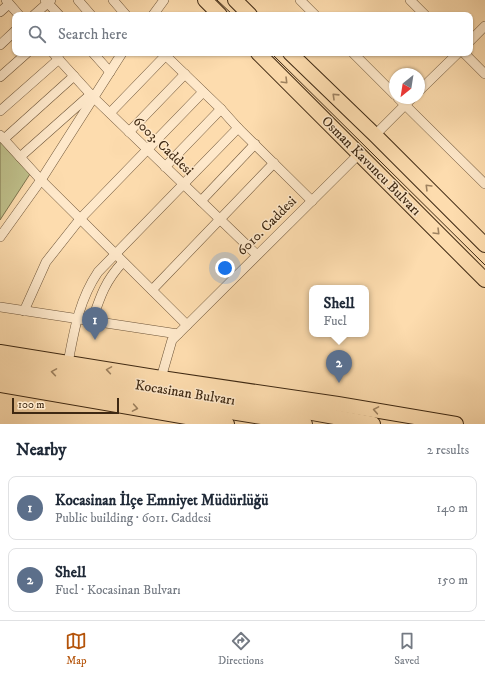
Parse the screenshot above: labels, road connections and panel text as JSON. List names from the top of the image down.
{
  "streets": {
    "highway": ["Osman Kavuncu Bulvarı", "Kocasinan Bulvarı"],
    "street": ["6003. Caddesi", "6010. Caddesi"]
  },
  "crossings": [
    ["6003. Caddesi", "6010. Caddesi"],
    ["Osman Kavuncu Bulvarı", "6010. Caddesi"]
  ],
  "scale_bar": "100 m",
  "north": "bottom left",
  "page": {
    "search": "Search here",
    "popup": ["Shell", "Fuel"],
    "pins": ["1", "2"],
    "scale": "100 m",
    "heading": ["Nearby", "2 results"],
    "list": [
      {
        "mark": "1",
        "name": "Kocasinan İlçe Emniyet Müdürlüğü",
        "note": "Public building · 6011. Caddesi",
        "value": "140 m"
      },
      {
        "mark": "2",
        "name": "Shell",
        "note": "Fuel · Kocasinan Bulvarı",
        "value": "150 m"
      }
    ],
    "nav": ["Map", "Directions", "Saved"]
  }
}
